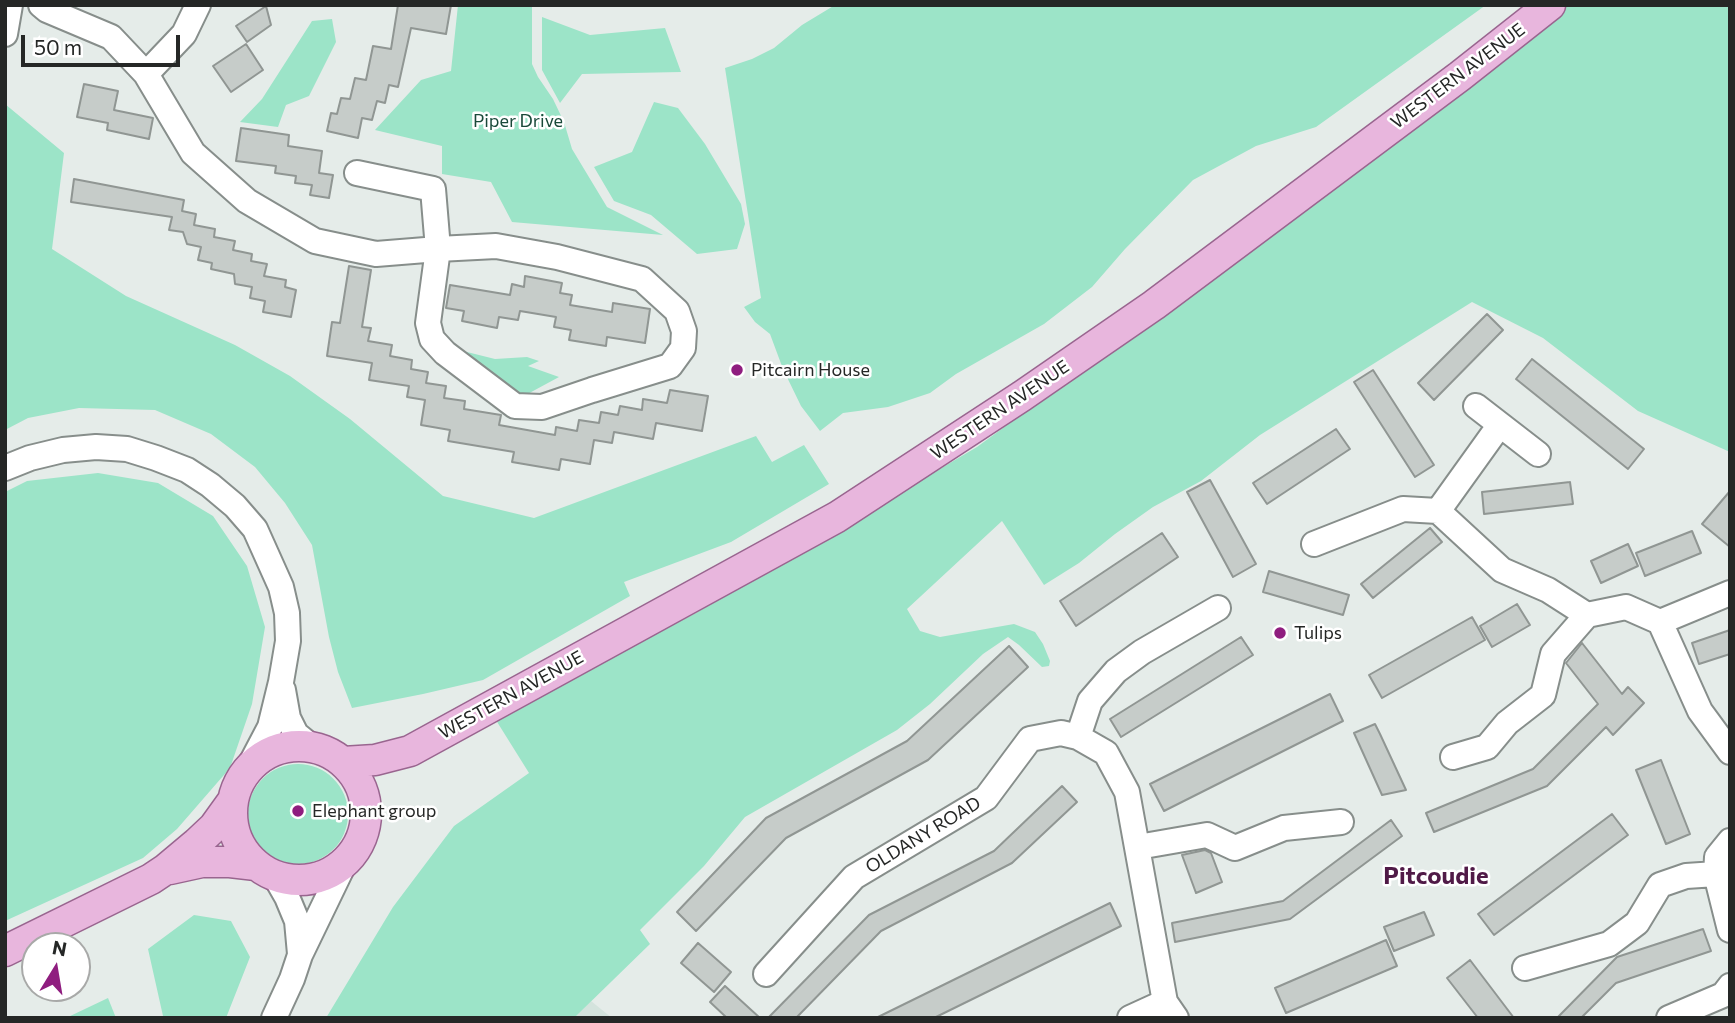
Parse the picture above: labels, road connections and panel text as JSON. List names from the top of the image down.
{
  "streets": {
    "main road": ["WESTERN AVENUE"],
    "street": ["OLDANY ROAD"]
  },
  "districts": ["Pitcoudie"],
  "parks": ["Piper Drive"],
  "places": ["Pitcairn House", "Tulips", "Elephant group"],
  "scale_bar": "50 m",
  "north": "top"
}
